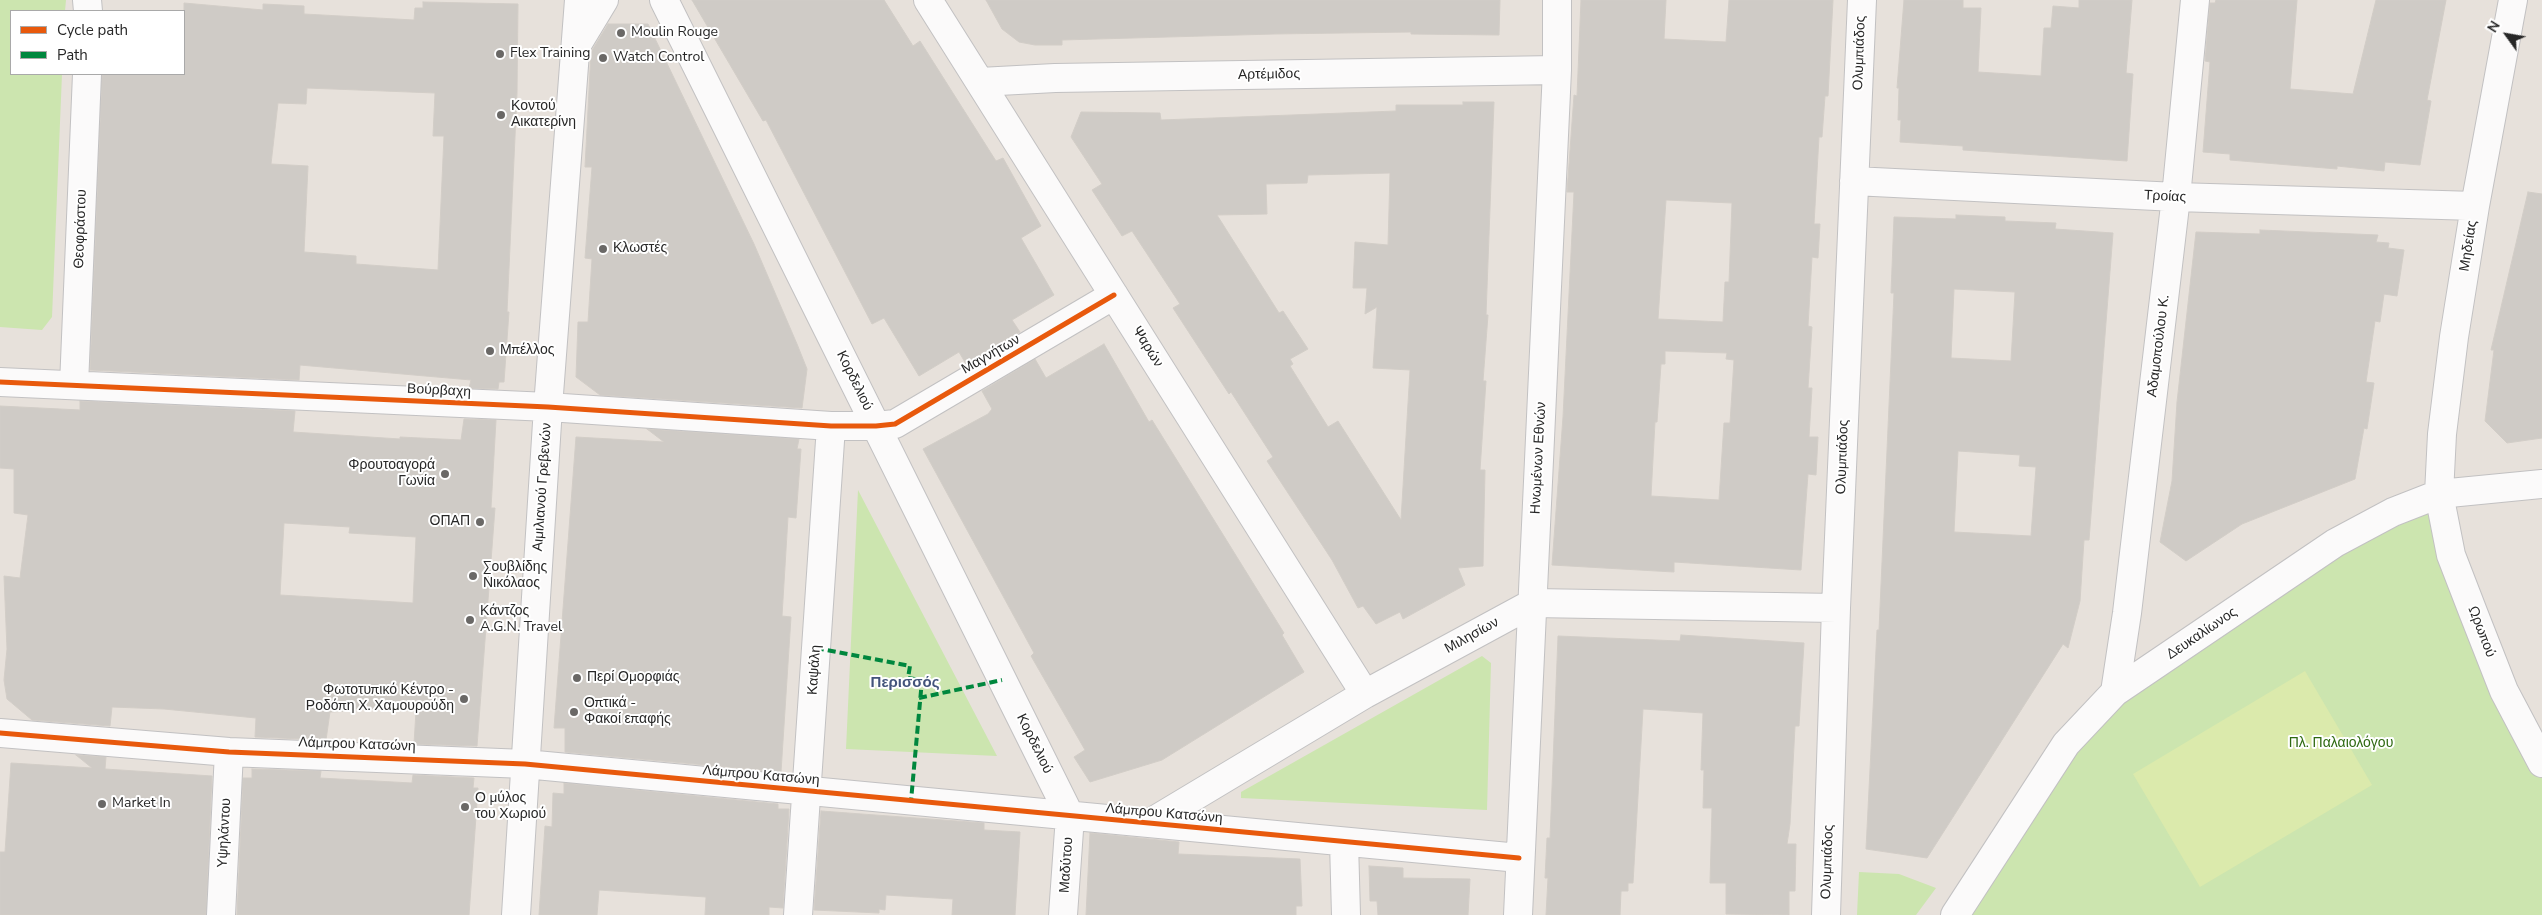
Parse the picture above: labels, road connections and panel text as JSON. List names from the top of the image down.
{
  "streets": {
    "street": [
      "Ολυμπιάδος",
      "Αρτέμιδος",
      "Τροίας",
      "Θεοφράστου",
      "Μηδείας",
      "Αδαμοπούλου Κ.",
      "Ψαρών",
      "Μαγνήτων",
      "Κορδελιού",
      "Βούρβαχη",
      "Ηνωμένων Εθνών",
      "Αιμιλιανού Γρεβενών",
      "Ωρωπού",
      "Δευκαλίωνος",
      "Μιλησίων",
      "Καψάλη",
      "Λάμπρου Κατσώνη",
      "Υψηλάντου",
      "Μαδύτου"
    ]
  },
  "crossings": [
    ["Ολυμπιάδος", "Τροίας"],
    ["Ολυμπιάδος", "Μιλησίων"],
    ["Αρτέμιδος", "Ψαρών"],
    ["Αρτέμιδος", "Ηνωμένων Εθνών"],
    ["Τροίας", "Μηδείας"],
    ["Τροίας", "Αδαμοπούλου Κ."],
    ["Θεοφράστου", "Βούρβαχη"],
    ["Μηδείας", "Ωρωπού"],
    ["Μηδείας", "Δευκαλίωνος"],
    ["Αδαμοπούλου Κ.", "Δευκαλίωνος"],
    ["Ψαρών", "Μαγνήτων"],
    ["Ψαρών", "Μιλησίων"],
    ["Μαγνήτων", "Κορδελιού"],
    ["Μαγνήτων", "Βούρβαχη"],
    ["Κορδελιού", "Βούρβαχη"],
    ["Κορδελιού", "Λάμπρου Κατσώνη"],
    ["Κορδελιού", "Μαδύτου"],
    ["Βούρβαχη", "Αιμιλιανού Γρεβενών"],
    ["Βούρβαχη", "Καψάλη"],
    ["Ηνωμένων Εθνών", "Μιλησίων"],
    ["Ηνωμένων Εθνών", "Λάμπρου Κατσώνη"],
    ["Αιμιλιανού Γρεβενών", "Λάμπρου Κατσώνη"],
    ["Ωρωπού", "Δευκαλίωνος"],
    ["Μιλησίων", "Λάμπρου Κατσώνη"],
    ["Καψάλη", "Λάμπρου Κατσώνη"],
    ["Λάμπρου Κατσώνη", "Υψηλάντου"],
    ["Λάμπρου Κατσώνη", "Μαδύτου"]
  ],
  "districts": ["Περισσός"],
  "parks": ["Πλ. Παλαιολόγου"],
  "places": [
    "Moulin Rouge",
    "Flex Training",
    "Watch Control",
    "Κοντού Αικατερίνη",
    "Κλωστές",
    "Μπέλλος",
    "Φρουτοαγορά Γωνία",
    "ΟΠΑΠ",
    "Σουβλίδης Νικόλαος",
    "Κάντζος A.G.N. Travel",
    "Περί Ομορφιάς",
    "Φωτοτυπικό Κέντρο - Ροδόπη Χ. Χαμουρούδη",
    "Οπτικά - Φακοί επαφής",
    "Market In",
    "Ο μύλος του Χωριού"
  ],
  "legend": ["Cycle path", "Path"],
  "north": "top left"
}
